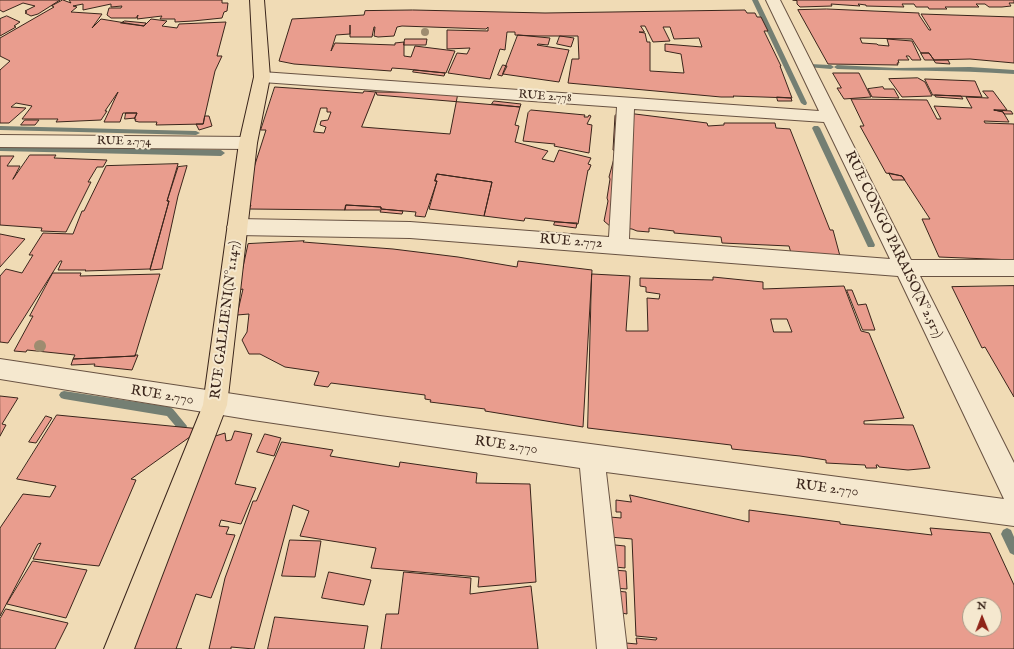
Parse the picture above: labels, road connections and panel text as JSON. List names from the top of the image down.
{
  "streets": {
    "main road": ["RUE GALLIENI(N°1.147)"],
    "street": [
      "RUE 2.778",
      "RUE 2.774",
      "RUE 2.772",
      "RUE CONGO PARAISO(N°2.517)",
      "RUE 2.770"
    ]
  },
  "crossings": [
    ["RUE 2.778", "RUE CONGO PARAISO(N°2.517)"],
    ["RUE 2.778", "RUE GALLIENI(N°1.147)"],
    ["RUE 2.774", "RUE GALLIENI(N°1.147)"],
    ["RUE 2.772", "RUE CONGO PARAISO(N°2.517)"],
    ["RUE 2.772", "RUE GALLIENI(N°1.147)"],
    ["RUE GALLIENI(N°1.147)", "RUE 2.770"]
  ],
  "north": "top"
}
